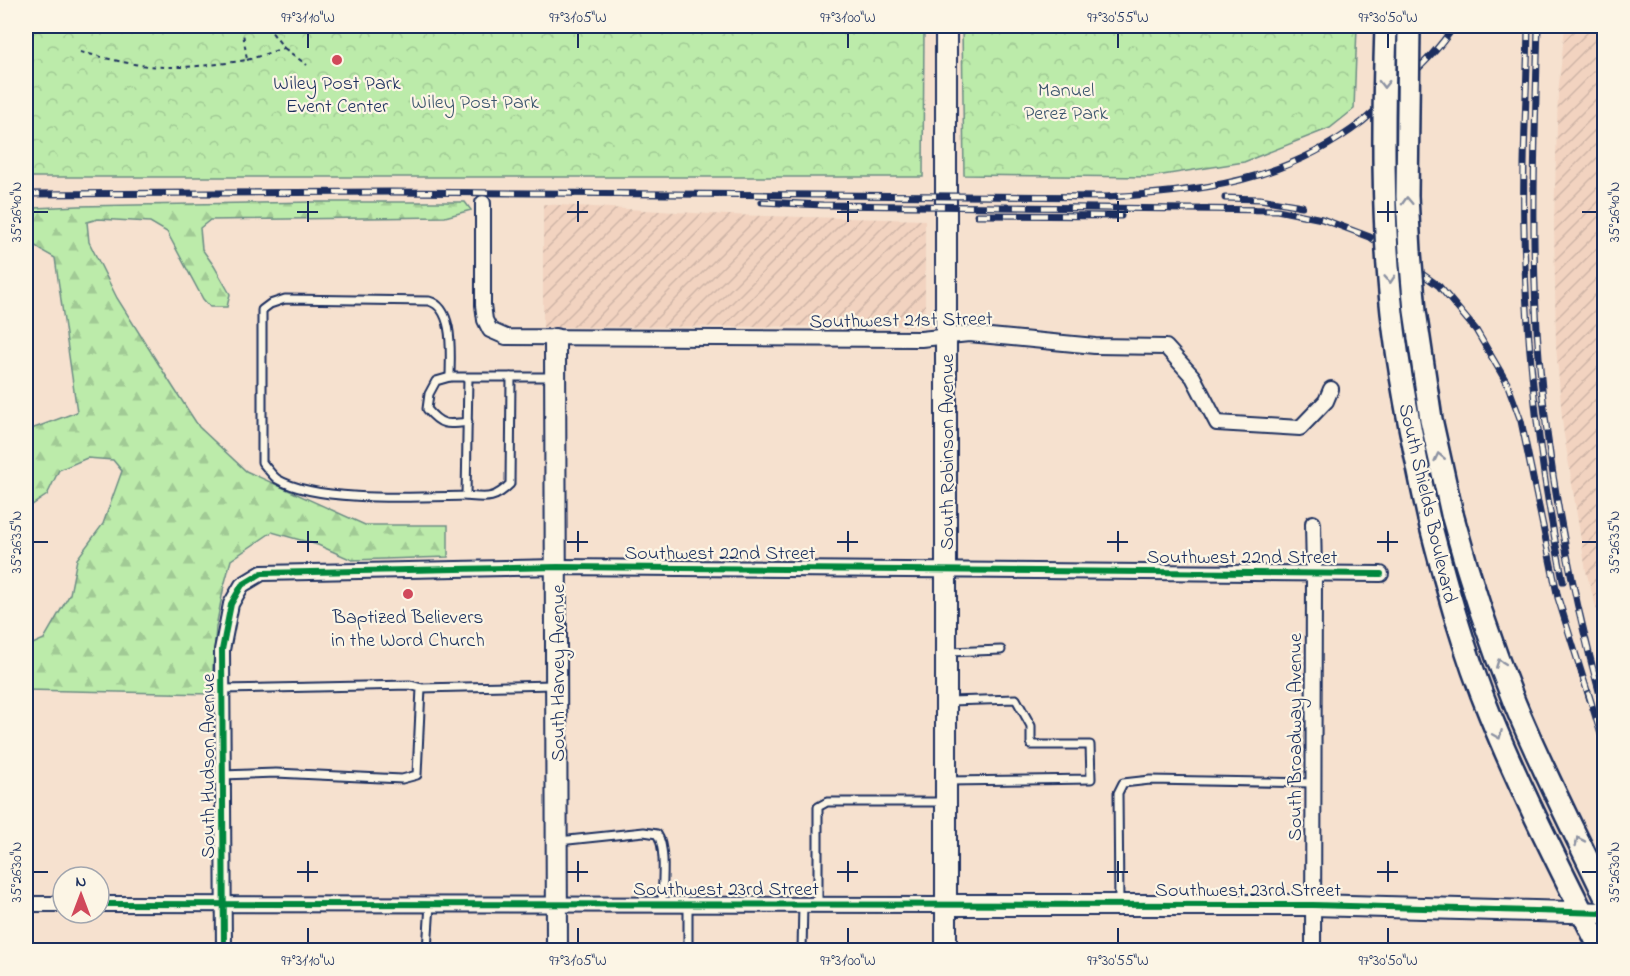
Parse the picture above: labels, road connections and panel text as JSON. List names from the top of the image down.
{
  "streets": {
    "main road": ["South Shields Boulevard"],
    "street": [
      "Southwest 21st Street",
      "South Robinson Avenue",
      "Southwest 22nd Street",
      "South Harvey Avenue",
      "South Broadway Avenue",
      "South Hudson Avenue",
      "Southwest 23rd Street"
    ]
  },
  "crossings": [
    ["Southwest 21st Street", "South Robinson Avenue"],
    ["Southwest 21st Street", "South Harvey Avenue"],
    ["South Robinson Avenue", "Southwest 22nd Street"],
    ["South Robinson Avenue", "Southwest 23rd Street"],
    ["South Shields Boulevard", "Southwest 23rd Street"],
    ["Southwest 22nd Street", "South Harvey Avenue"],
    ["Southwest 22nd Street", "South Broadway Avenue"],
    ["Southwest 22nd Street", "South Hudson Avenue"],
    ["South Harvey Avenue", "Southwest 23rd Street"],
    ["South Broadway Avenue", "Southwest 23rd Street"],
    ["South Hudson Avenue", "Southwest 23rd Street"]
  ],
  "parks": ["Manuel Perez Park", "Wiley Post Park"],
  "places": ["Wiley Post Park Event Center", "Baptized Believers in the Word Church"],
  "north": "top",
  "coordinates": [
    "97°31'10\"W",
    "97°31'05\"W",
    "97°31'00\"W",
    "97°30'55\"W",
    "97°30'50\"W",
    "35°26'40\"N",
    "35°26'35\"N",
    "35°26'30\"N"
  ]
}
